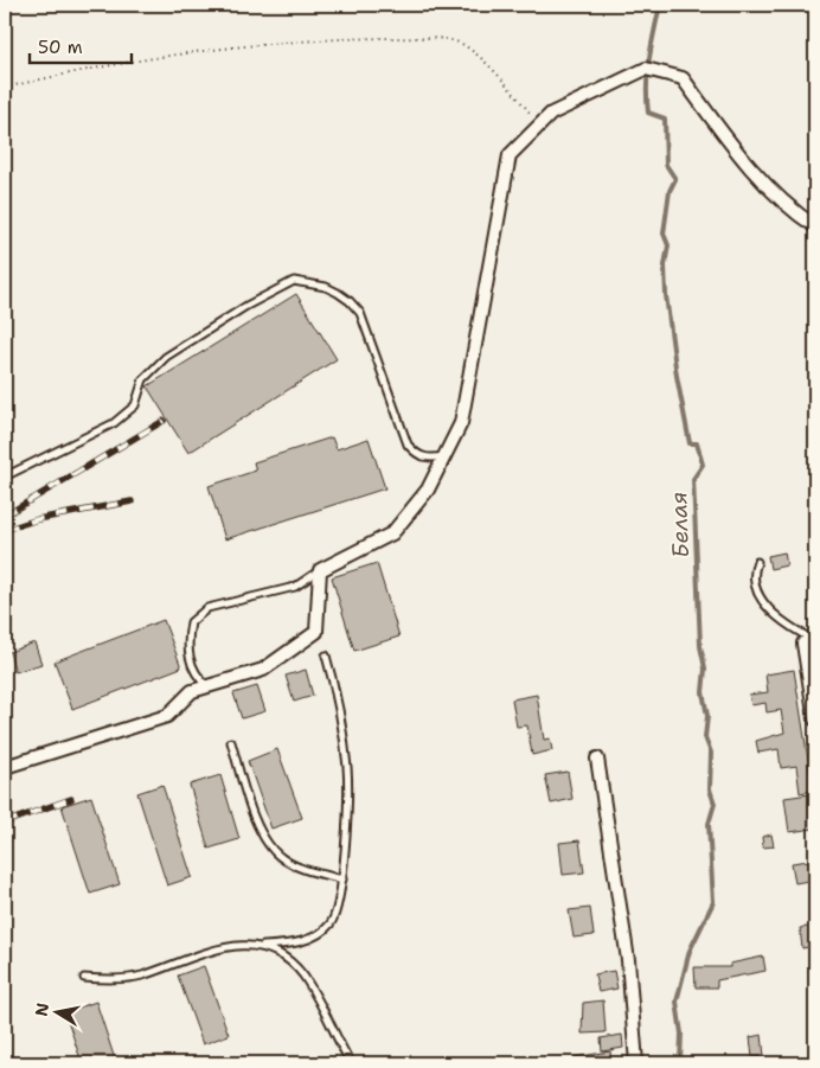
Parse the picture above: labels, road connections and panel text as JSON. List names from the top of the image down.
{
  "water": ["Белая"],
  "scale_bar": "50 m",
  "north": "left"
}
